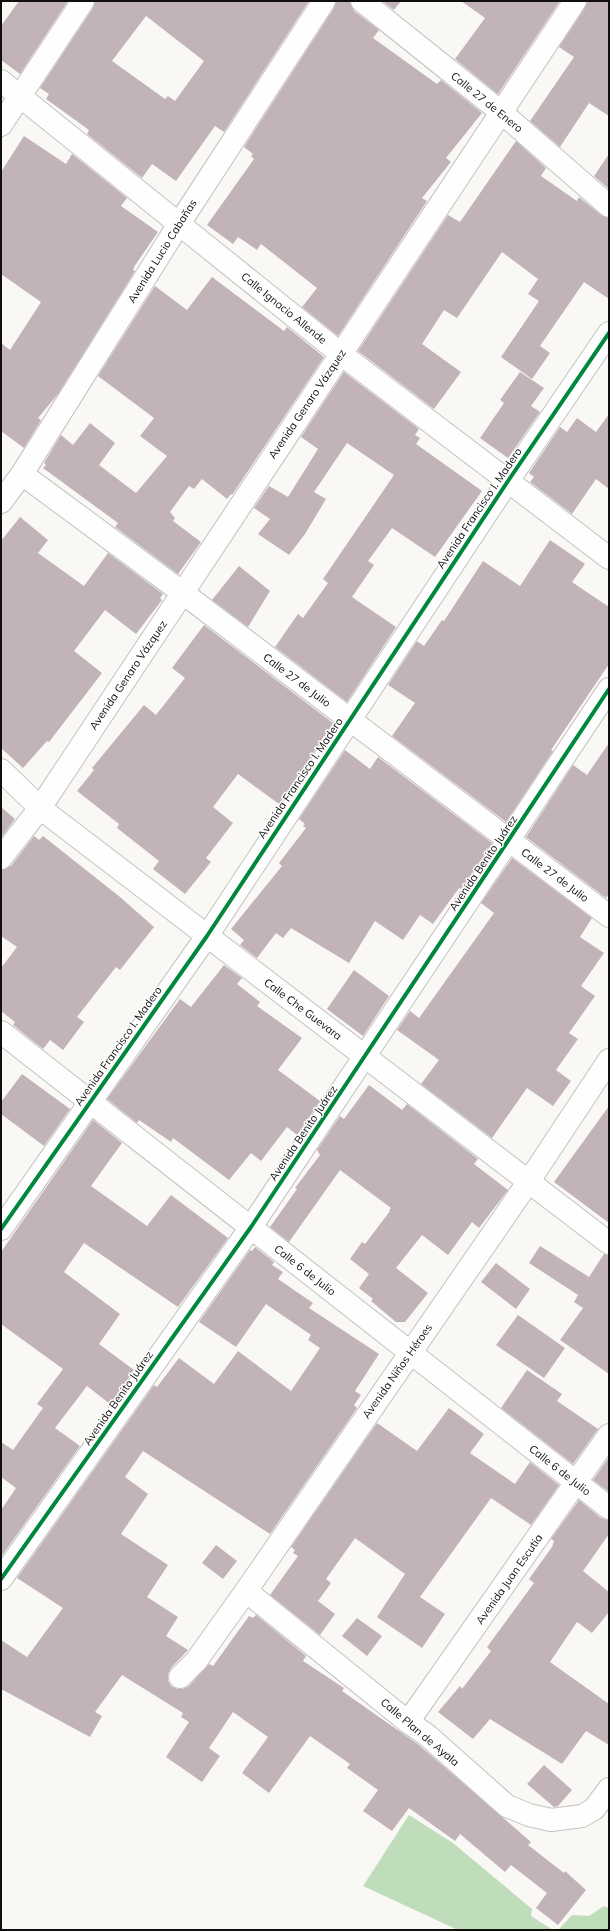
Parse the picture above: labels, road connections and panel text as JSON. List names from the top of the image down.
{
  "streets": {
    "street": [
      "Calle 27 de Enero",
      "Avenida Lucio Cabañas",
      "Calle Ignacio Allende",
      "Avenida Genaro Vázquez",
      "Avenida Francisco I. Madero",
      "Calle 27 de Julio",
      "Avenida Benito Juárez",
      "Calle Che Guevara",
      "Calle 6 de Julio",
      "Avenida Niños Héroes",
      "Avenida Juan Escutia",
      "Calle Plan de Ayala"
    ]
  },
  "crossings": [
    ["Calle 27 de Enero", "Avenida Genaro Vázquez"],
    ["Avenida Lucio Cabañas", "Calle Ignacio Allende"],
    ["Avenida Lucio Cabañas", "Calle 27 de Julio"],
    ["Calle Ignacio Allende", "Avenida Genaro Vázquez"],
    ["Calle Ignacio Allende", "Avenida Francisco I. Madero"],
    ["Avenida Genaro Vázquez", "Calle 27 de Julio"],
    ["Avenida Genaro Vázquez", "Calle Che Guevara"],
    ["Avenida Francisco I. Madero", "Calle 27 de Julio"],
    ["Avenida Francisco I. Madero", "Calle Che Guevara"],
    ["Avenida Francisco I. Madero", "Calle 6 de Julio"],
    ["Calle 27 de Julio", "Avenida Benito Juárez"],
    ["Avenida Benito Juárez", "Calle Che Guevara"],
    ["Avenida Benito Juárez", "Calle 6 de Julio"],
    ["Calle Che Guevara", "Avenida Niños Héroes"],
    ["Calle 6 de Julio", "Avenida Niños Héroes"],
    ["Calle 6 de Julio", "Avenida Juan Escutia"],
    ["Avenida Niños Héroes", "Calle Plan de Ayala"],
    ["Avenida Juan Escutia", "Calle Plan de Ayala"]
  ]
}
